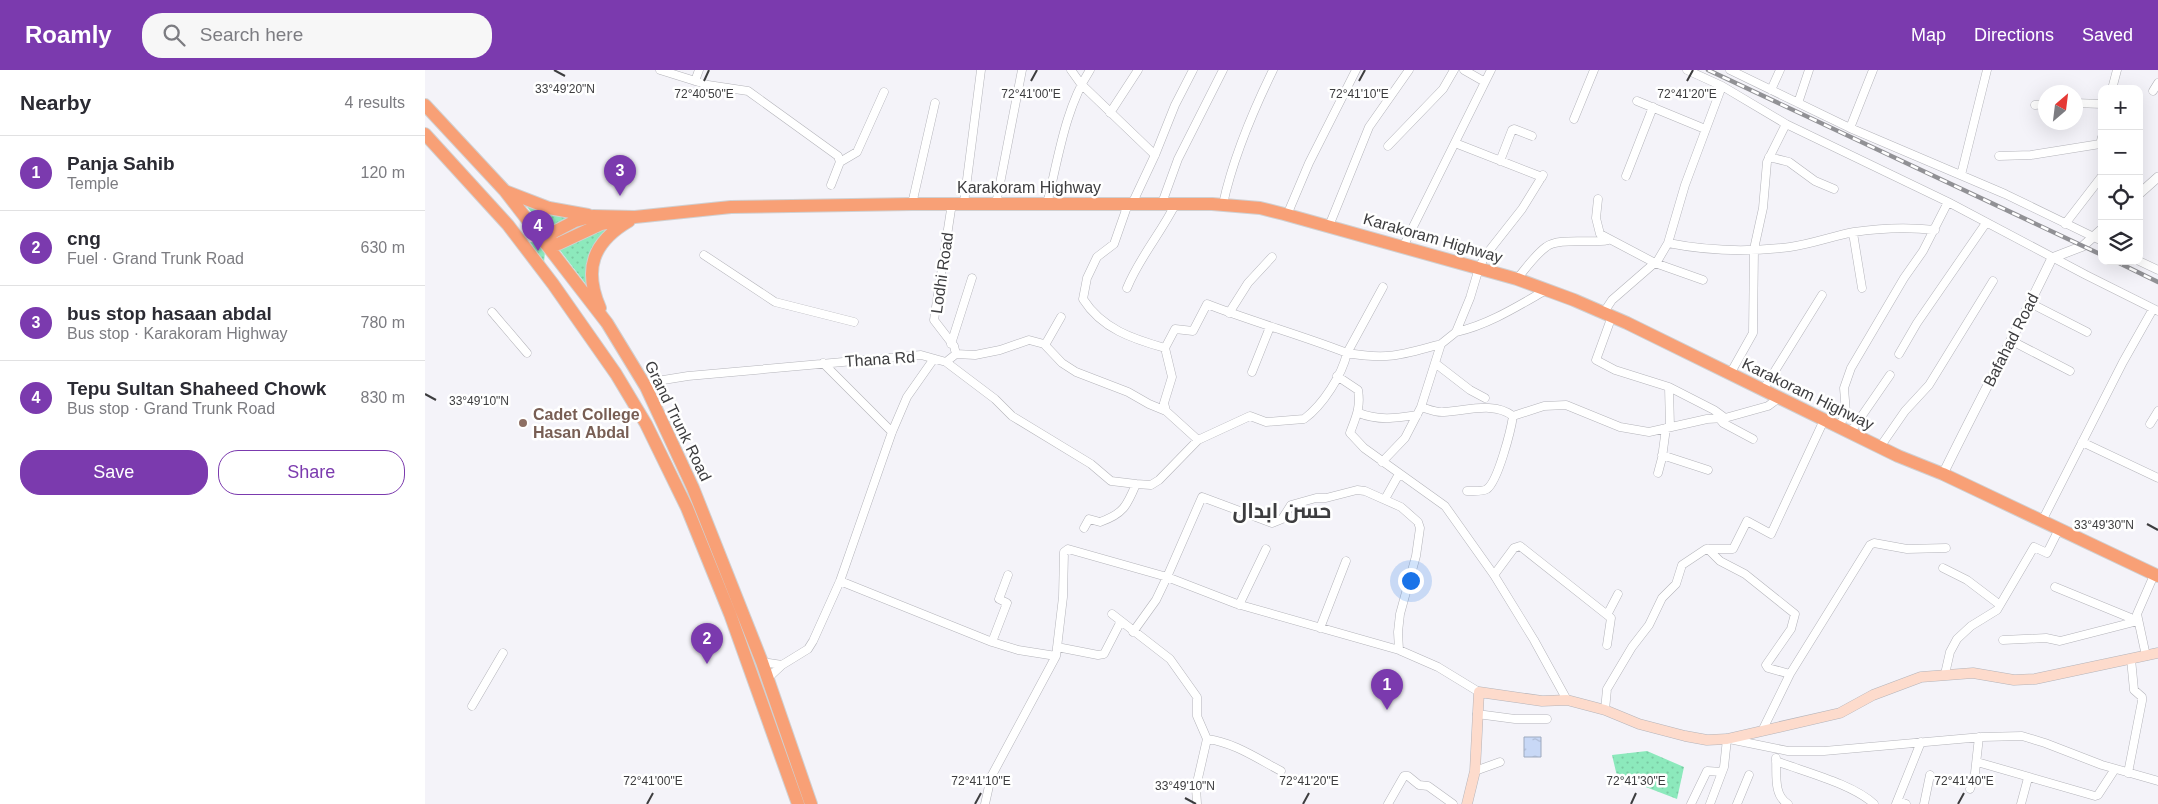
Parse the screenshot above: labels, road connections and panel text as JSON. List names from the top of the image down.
{
  "streets": {
    "highway": ["Karakoram Highway", "Grand Trunk Road"],
    "street": ["Lodhi Road", "Bafahad Road", "Thana Rd"]
  },
  "crossings": [
    ["Karakoram Highway", "Lodhi Road"],
    ["Karakoram Highway", "Bafahad Road"],
    ["Karakoram Highway", "Grand Trunk Road"],
    ["Thana Rd", "Grand Trunk Road"]
  ],
  "districts": ["حسن ابدال"],
  "places": ["Cadet College Hasan Abdal"],
  "north": "top right",
  "page": {
    "header": "Roamly",
    "search": "Search here",
    "nav": ["Map", "Directions", "Saved"],
    "heading": ["Nearby", "4 results"],
    "map_buttons": ["+", "−"],
    "list": [
      {
        "mark": "1",
        "name": "Panja Sahib",
        "note": "Temple",
        "value": "120 m"
      },
      {
        "mark": "2",
        "name": "cng",
        "note": "Fuel · Grand Trunk Road",
        "value": "630 m"
      },
      {
        "mark": "3",
        "name": "bus stop hasaan abdal",
        "note": "Bus stop · Karakoram Highway",
        "value": "780 m"
      },
      {
        "mark": "4",
        "name": "Tepu Sultan Shaheed Chowk",
        "note": "Bus stop · Grand Trunk Road",
        "value": "830 m"
      }
    ],
    "pins": [
      "3",
      "4",
      "2",
      "1"
    ],
    "buttons": ["Save", "Share"]
  },
  "coordinates": [
    "33°49'20\"N",
    "72°40'50\"E",
    "72°41'00\"E",
    "72°41'10\"E",
    "72°41'20\"E",
    "33°49'10\"N",
    "33°49'30\"N",
    "72°41'30\"E",
    "72°41'40\"E"
  ]
}
